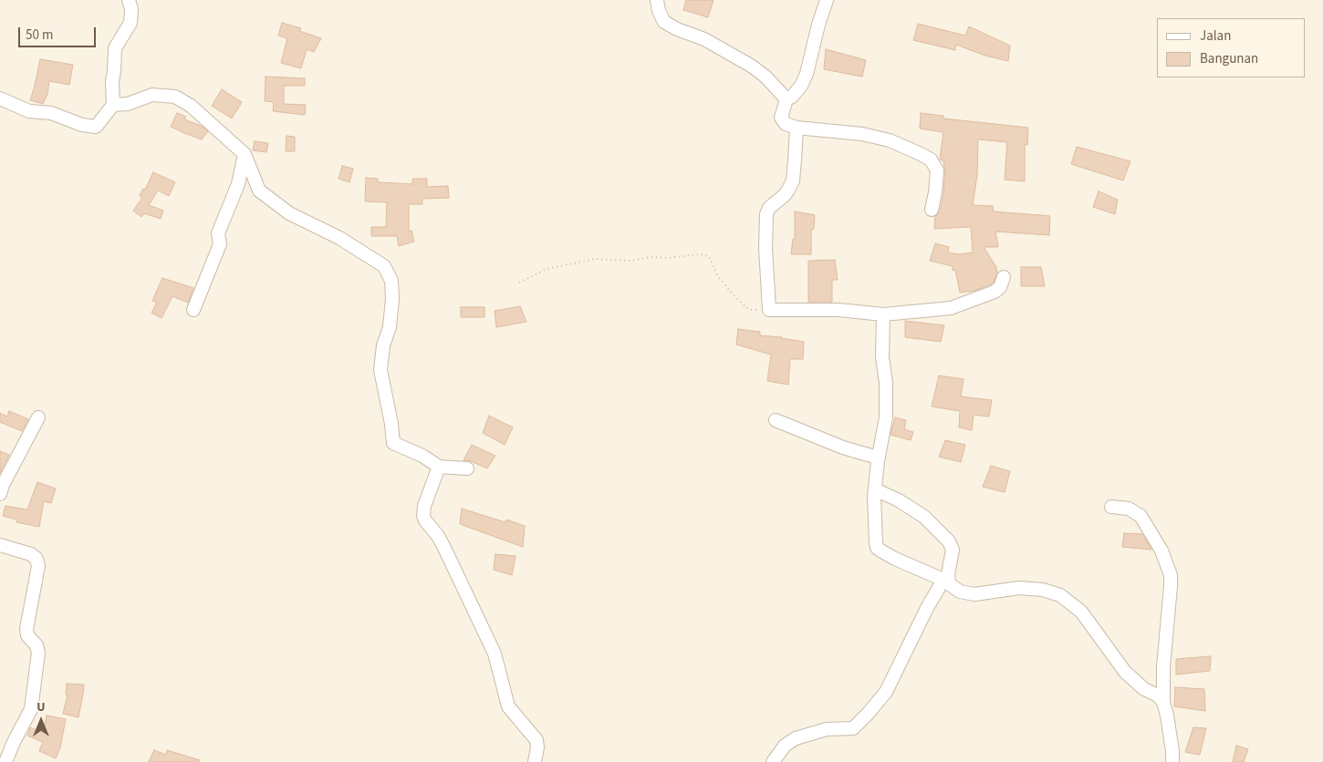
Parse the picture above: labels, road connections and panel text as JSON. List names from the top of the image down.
{
  "legend": ["Jalan", "Bangunan"],
  "scale_bar": "50 m",
  "north": "top"
}
